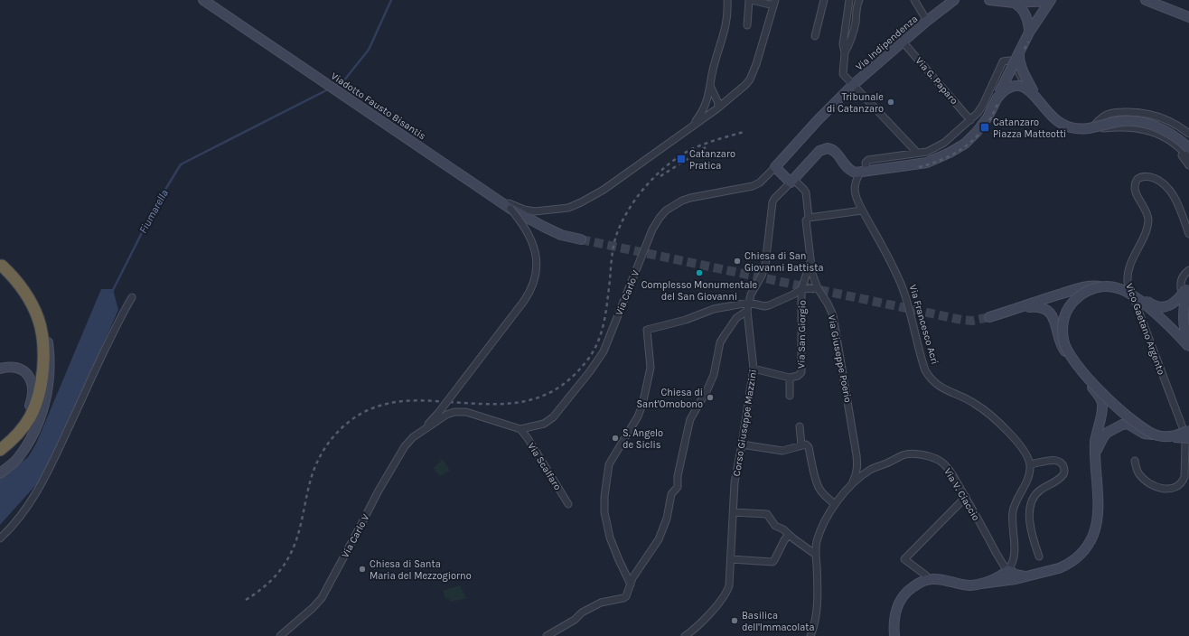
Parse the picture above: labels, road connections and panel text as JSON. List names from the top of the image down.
{
  "streets": {
    "street": [
      "Via Indipendenza",
      "Via G. Paparo",
      "Viadotto Fausto Bisantis",
      "Via Carlo V",
      "Via Francesco Acri",
      "Vico Gaetano Argento",
      "Via San Giorgio",
      "Via Giuseppe Poerio",
      "Corso Giuseppe Mazzini",
      "Via Scalfaro",
      "Via V. Ciaccio"
    ]
  },
  "crossings": [
    ["Via Indipendenza", "Via G. Paparo"],
    ["Via Indipendenza", "Via Carlo V"],
    ["Via Carlo V", "Via Scalfaro"],
    ["Via San Giorgio", "Corso Giuseppe Mazzini"],
    ["Via Giuseppe Poerio", "Corso Giuseppe Mazzini"],
    ["Via Giuseppe Poerio", "Via V. Ciaccio"]
  ],
  "water": ["Fiumarella"],
  "places": {
    "other": [
      "Tribunale di Catanzaro",
      "Chiesa di San Giovanni Battista",
      "Complesso Monumentale del San Giovanni",
      "Chiesa di Sant'Omobono",
      "S. Angelo de Siclis",
      "Chiesa di Santa Maria del Mezzogiorno",
      "Basilica dell'Immacolata"
    ],
    "transit": ["Catanzaro Piazza Matteotti", "Catanzaro Pratica"]
  }
}
